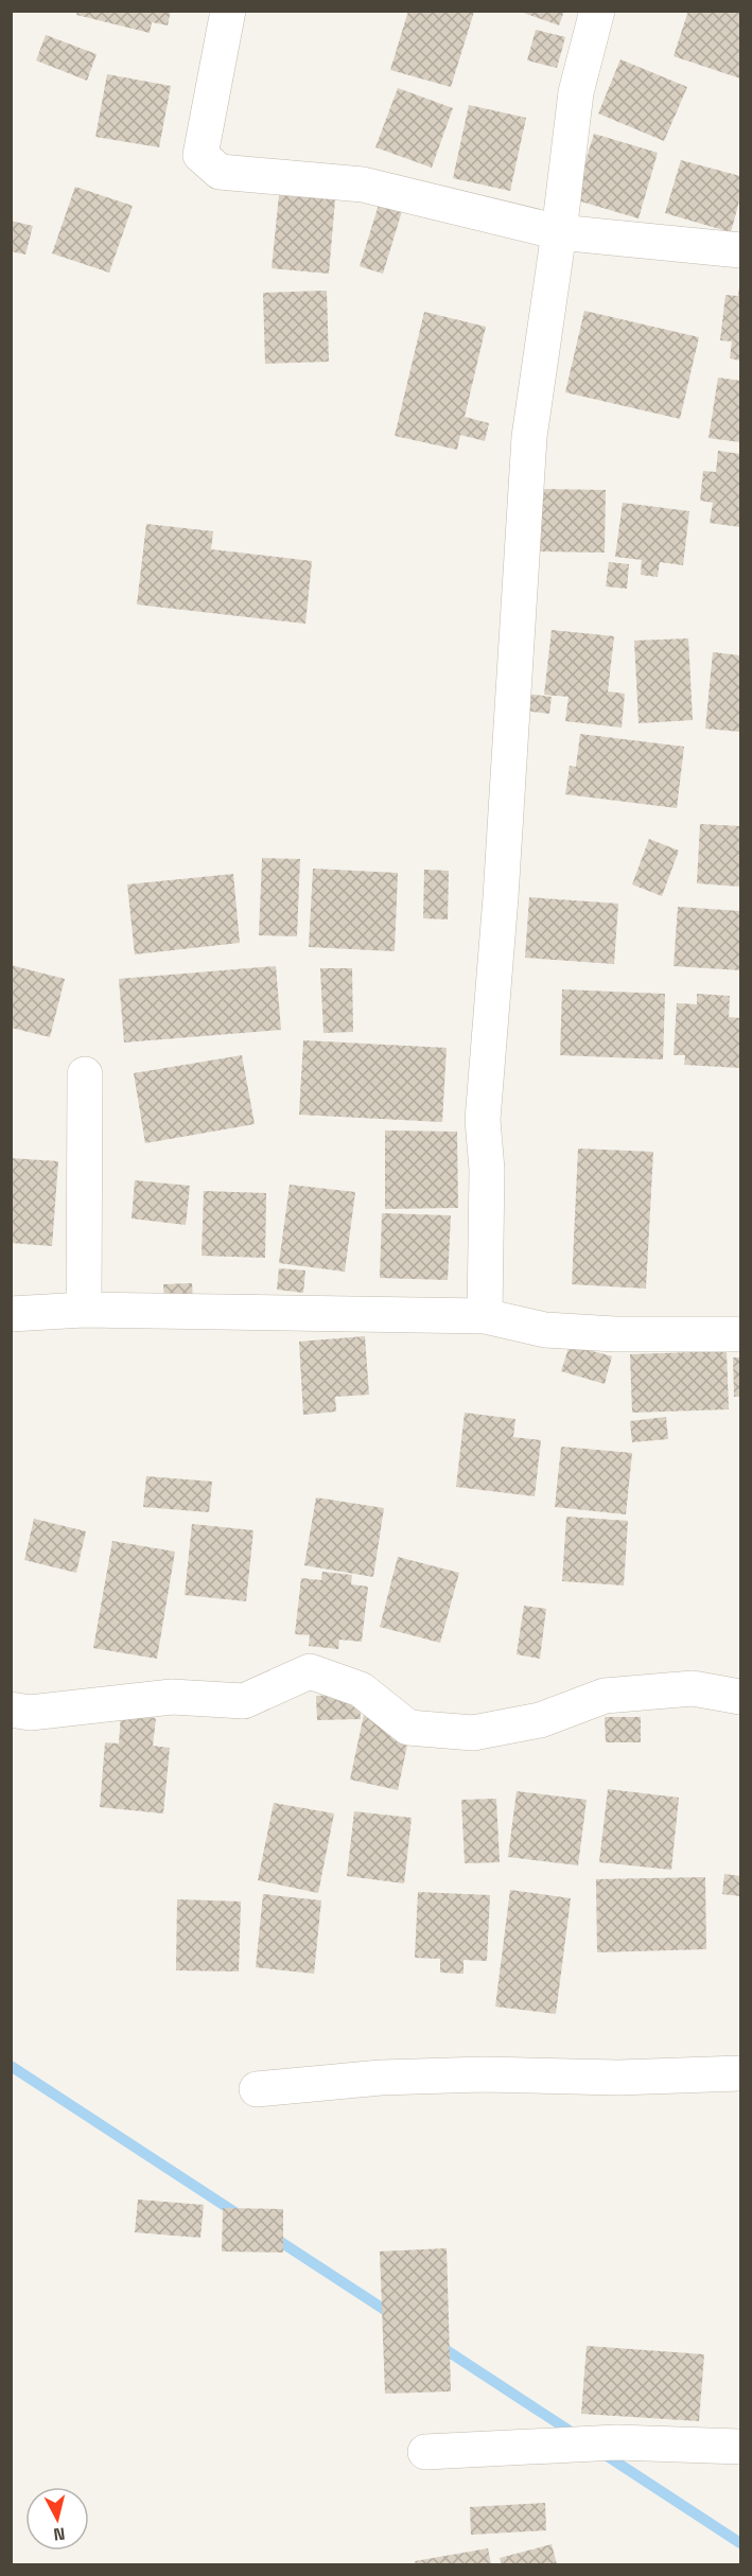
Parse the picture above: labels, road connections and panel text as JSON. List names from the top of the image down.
{
  "north": "bottom"
}
